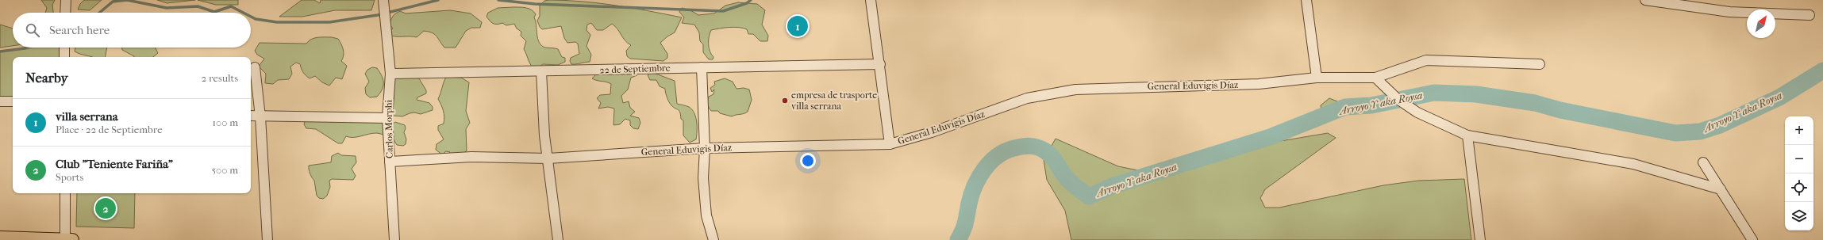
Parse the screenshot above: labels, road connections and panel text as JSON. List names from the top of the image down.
{
  "streets": {
    "street": ["22 de Septiembre", "General Eduvigis Díaz", "Carlos Morphi"]
  },
  "crossings": [
    ["22 de Septiembre", "Carlos Morphi"],
    ["General Eduvigis Díaz", "Carlos Morphi"]
  ],
  "water": ["Arroyo Y aka Roysa"],
  "places": ["empresa de trasporte villa serrana"],
  "north": "top right",
  "page": {
    "search": "Search here",
    "pins": ["1", "2"],
    "heading": ["Nearby", "2 results"],
    "list": [
      {
        "mark": "1",
        "name": "villa serrana",
        "note": "Place · 22 de Septiembre",
        "value": "100 m"
      },
      {
        "mark": "2",
        "name": "Club \"Teniente Fariña\"",
        "note": "Sports",
        "value": "500 m"
      }
    ],
    "map_buttons": ["+", "−"]
  }
}
